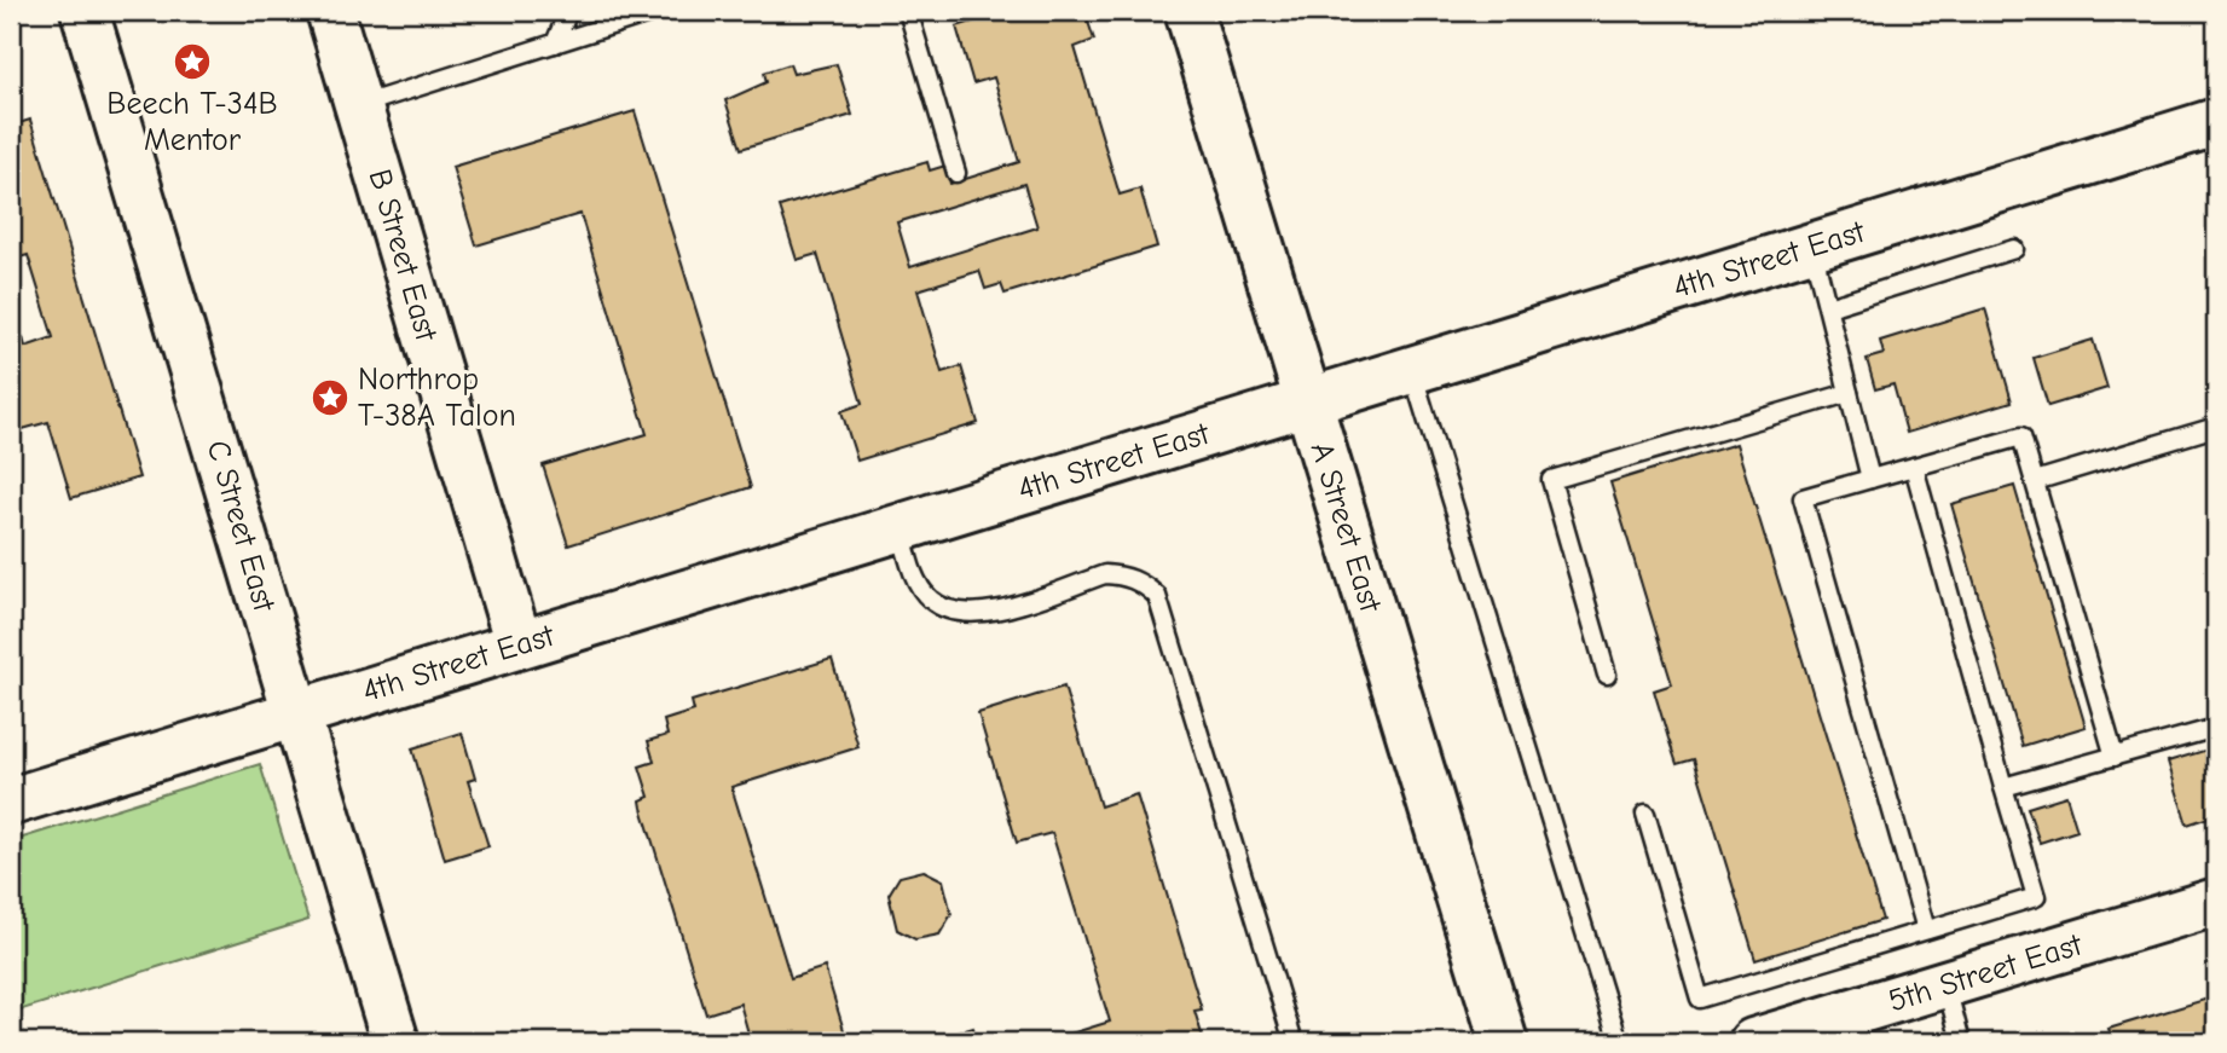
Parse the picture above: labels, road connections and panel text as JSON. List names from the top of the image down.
{
  "streets": {
    "street": [
      "B Street East",
      "4th Street East",
      "C Street East",
      "A Street East",
      "5th Street East"
    ]
  },
  "crossings": [
    ["B Street East", "4th Street East"],
    ["4th Street East", "C Street East"],
    ["4th Street East", "A Street East"]
  ],
  "places": {
    "place": ["Beech T-34B Mentor", "Northrop T-38A Talon"]
  }
}
